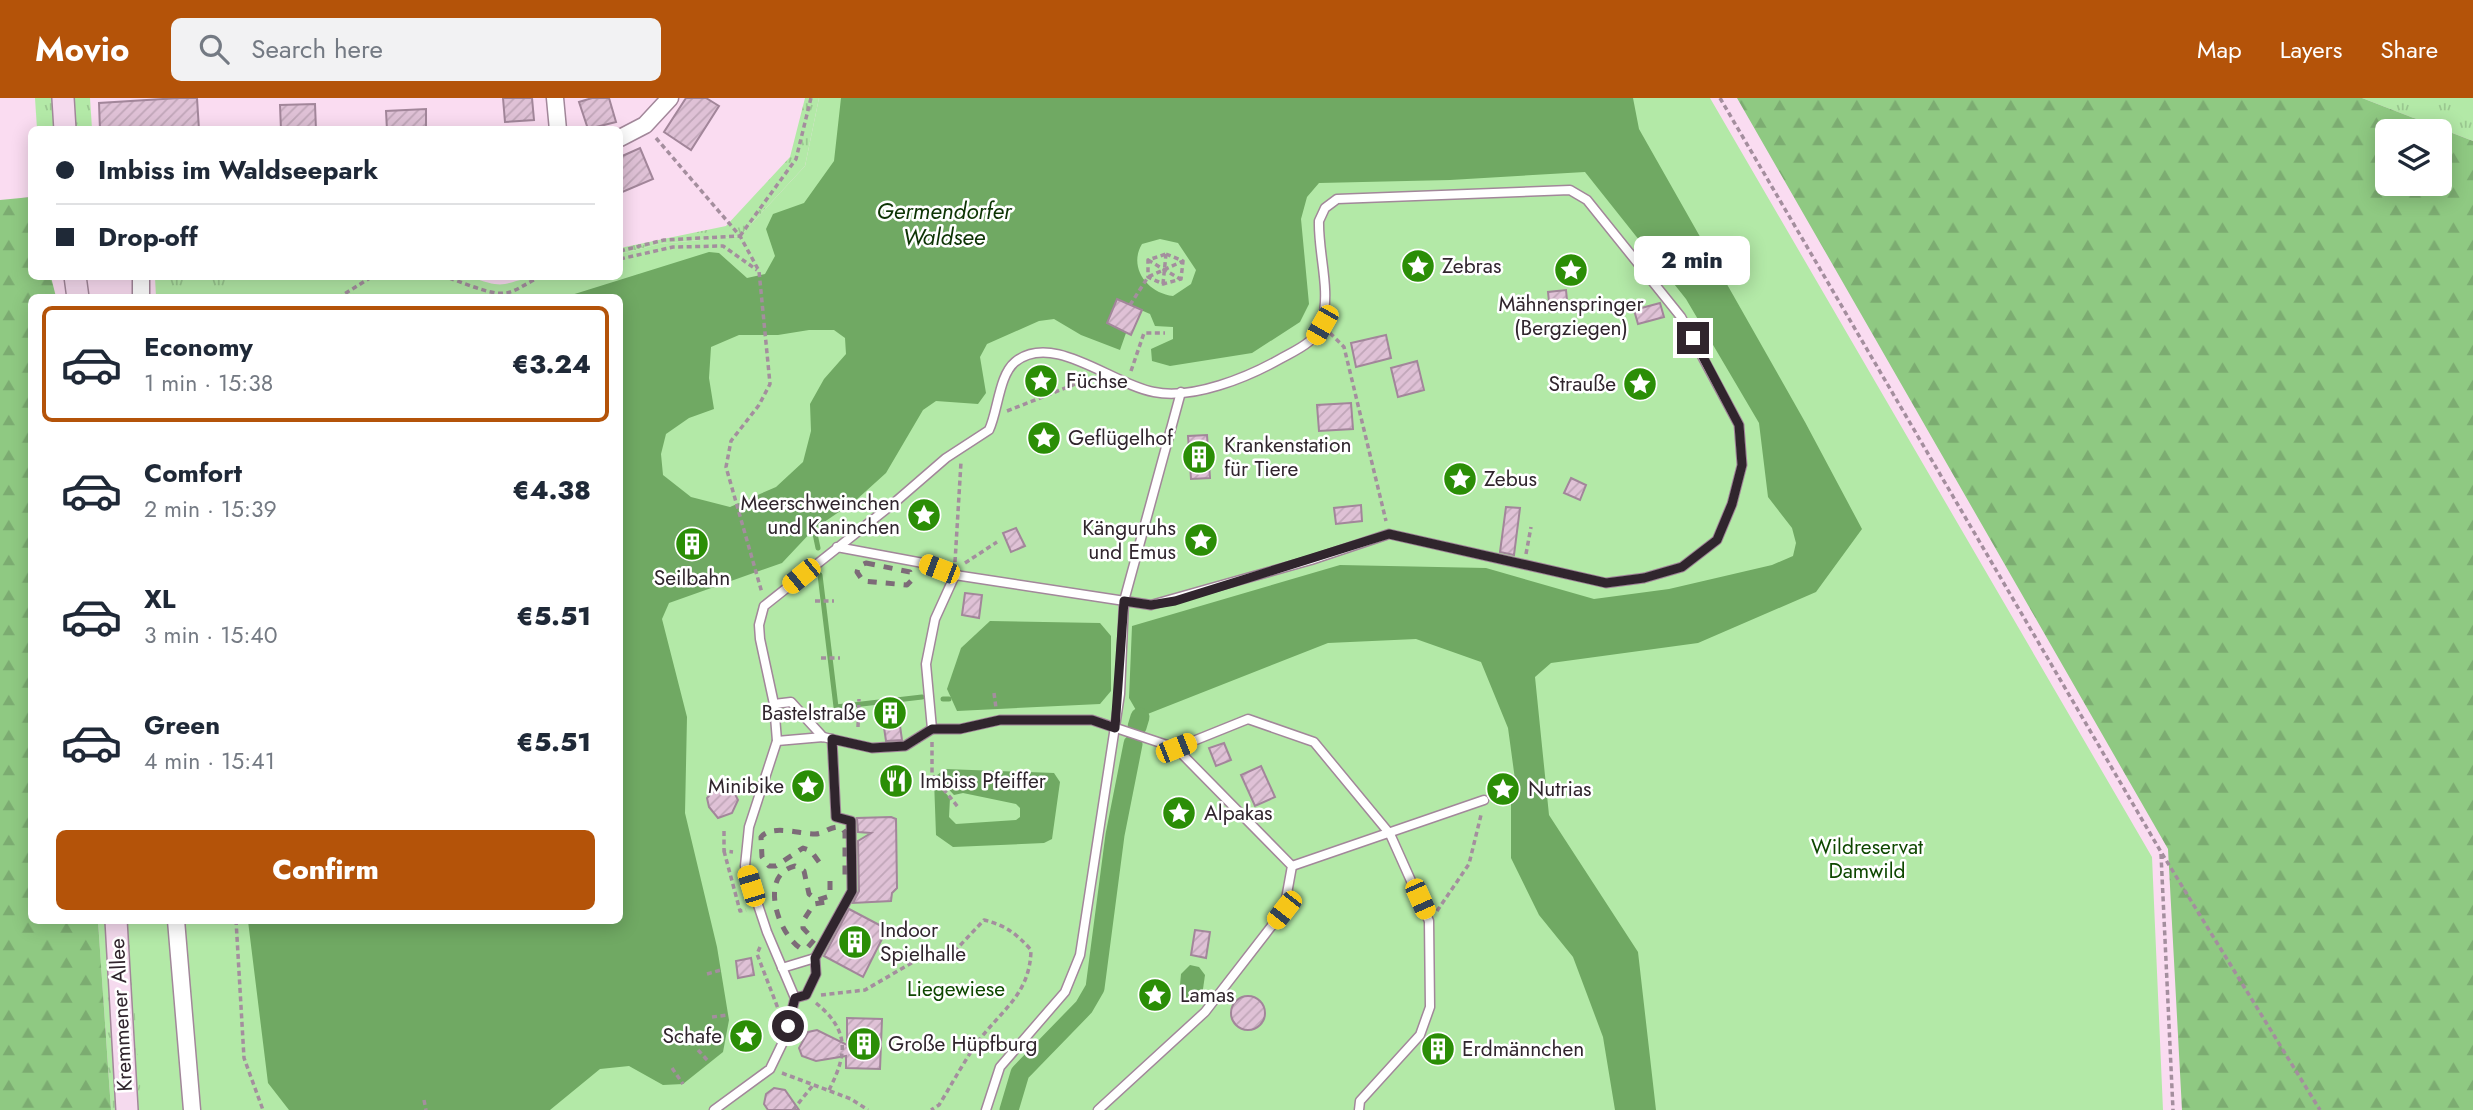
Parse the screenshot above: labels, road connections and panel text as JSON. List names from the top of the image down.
{
  "streets": {
    "main road": ["Kremmener Allee"]
  },
  "water": ["Germendorfer Waldsee"],
  "parks": ["Wildreservat Damwild", "Liegewiese"],
  "places": {
    "place": [
      "Zebras",
      "Mähnenspringer (Bergziegen)",
      "Füchse",
      "Strauße",
      "Geflügelhof",
      "Zebus",
      "Meerschweinchen und Kaninchen",
      "Känguruhs und Emus",
      "Minibike",
      "Nutrias",
      "Alpakas",
      "Lamas",
      "Schafe"
    ],
    "building": [
      "Krankenstation für Tiere",
      "Seilbahn",
      "Bastelstraße",
      "Indoor Spielhalle",
      "Große Hüpfburg",
      "Erdmännchen"
    ],
    "restaurant": ["Imbiss Pfeiffer"]
  },
  "page": {
    "header": "Movio",
    "search": "Search here",
    "nav": ["Map", "Layers", "Share"],
    "banner": ["Imbiss im Waldseepark", "Drop-off"],
    "bubble": "2 min",
    "list": [
      {
        "name": "Economy",
        "note": "1 min · 15:38",
        "value": "€3.24"
      },
      {
        "name": "Comfort",
        "note": "2 min · 15:39",
        "value": "€4.38"
      },
      {
        "name": "XL",
        "note": "3 min · 15:40",
        "value": "€5.51"
      },
      {
        "name": "Green",
        "note": "4 min · 15:41",
        "value": "€5.51"
      }
    ],
    "buttons": "Confirm"
  }
}
